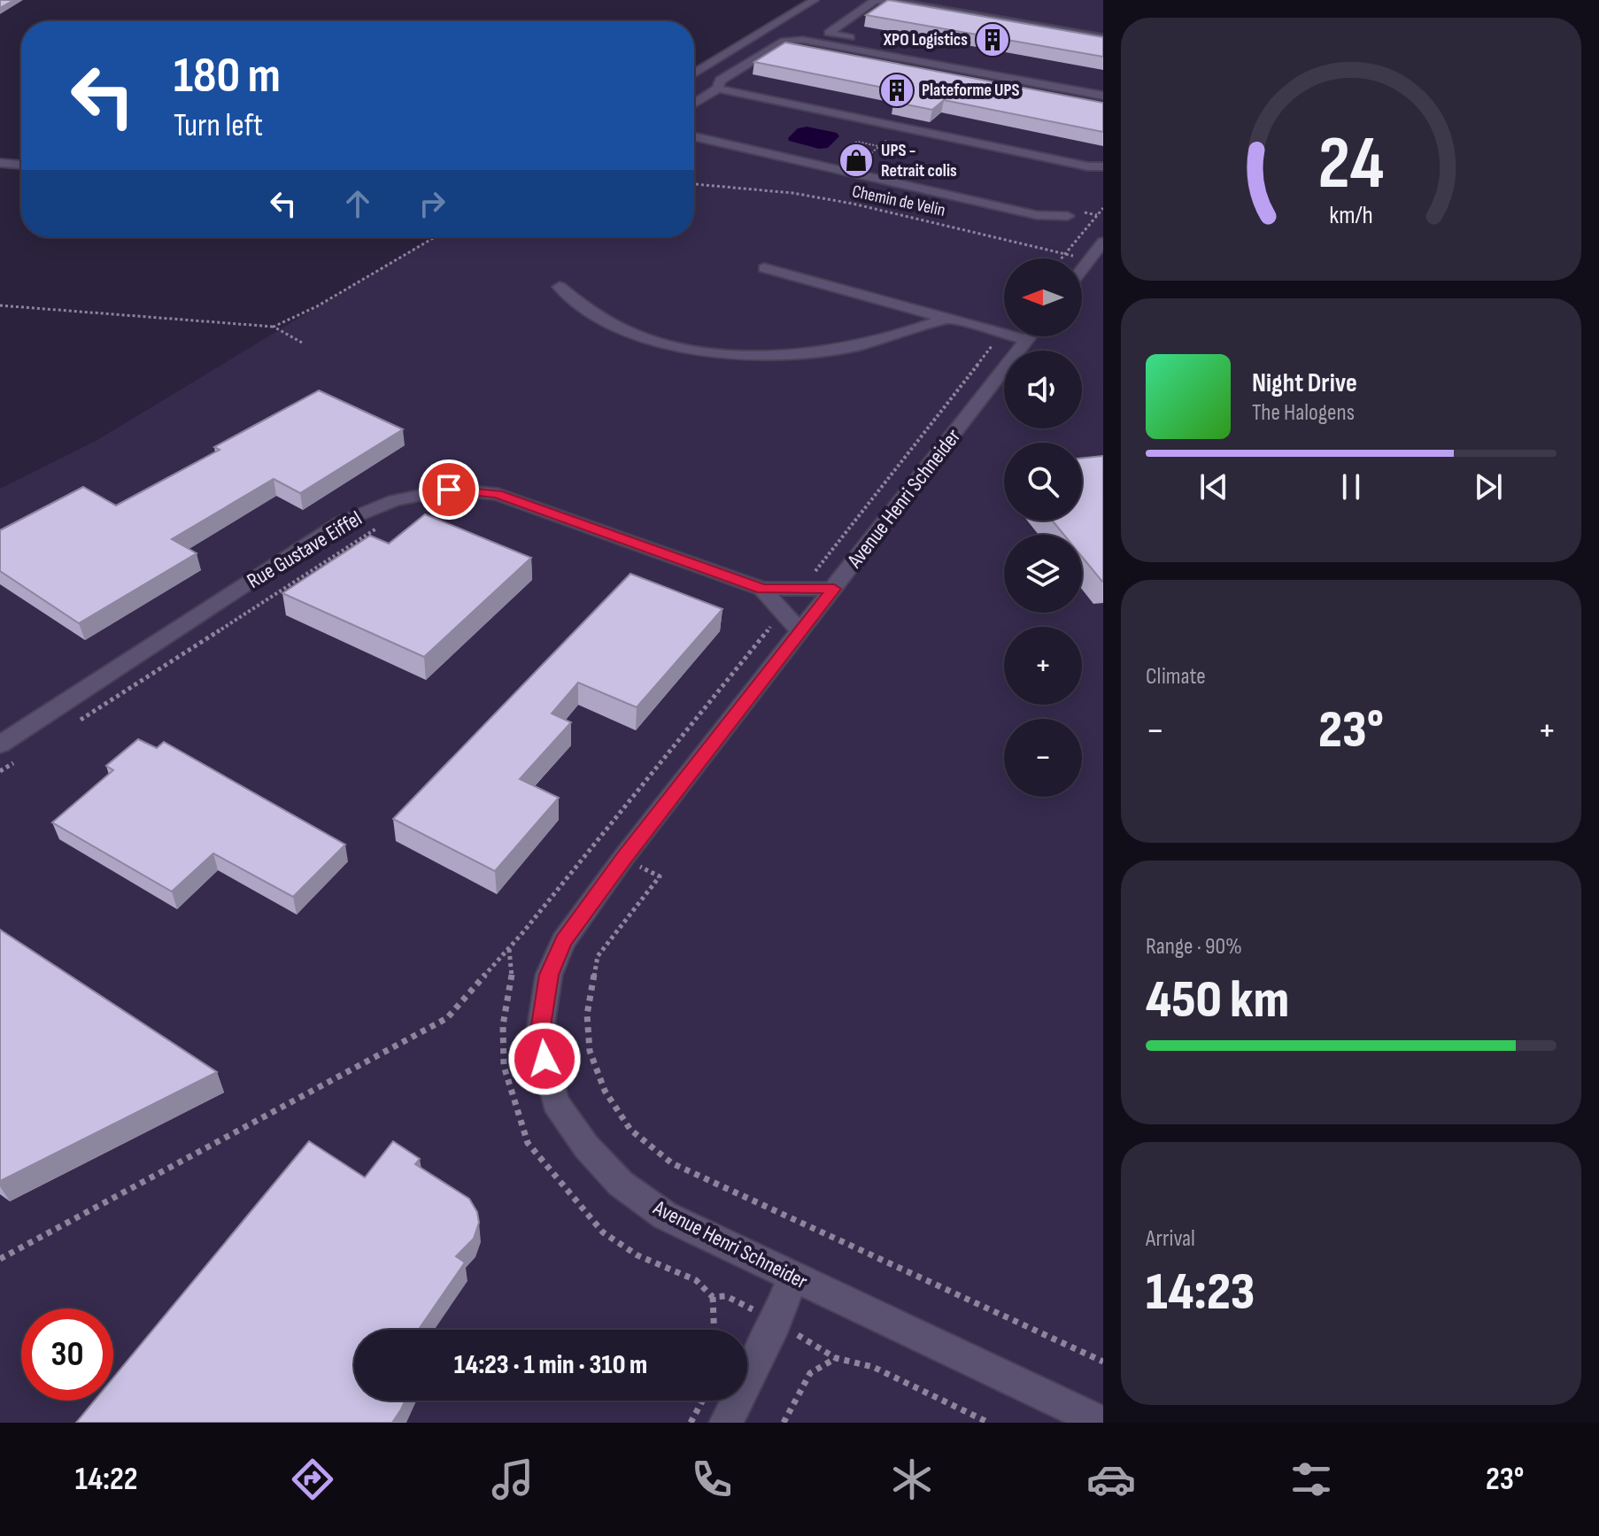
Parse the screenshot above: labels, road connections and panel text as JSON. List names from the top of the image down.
{
  "streets": {
    "street": ["Avenue Henri Schneider", "Rue Gustave Eiffel"],
    "path": ["Chemin de Velin"]
  },
  "places": {
    "building": ["XPO Logistics", "Plateforme UPS"],
    "shop": ["UPS - Retrait colis"]
  },
  "north": "left",
  "page": {
    "turn": ["180 m", "Turn left"],
    "map_buttons": ["+", "−"],
    "song": ["Night Drive", "The Halogens"],
    "tile": [
      "Climate",
      ["Range · 90%", "450 km"],
      ["Arrival", "14:23"]
    ],
    "heat": ["−", "23°", "+"],
    "limit": "30",
    "trip": "14:23 · 1 min · 310 m",
    "tabs": ["14:22", "23°"],
    "gauge": ["24", "km/h"]
  }
}
